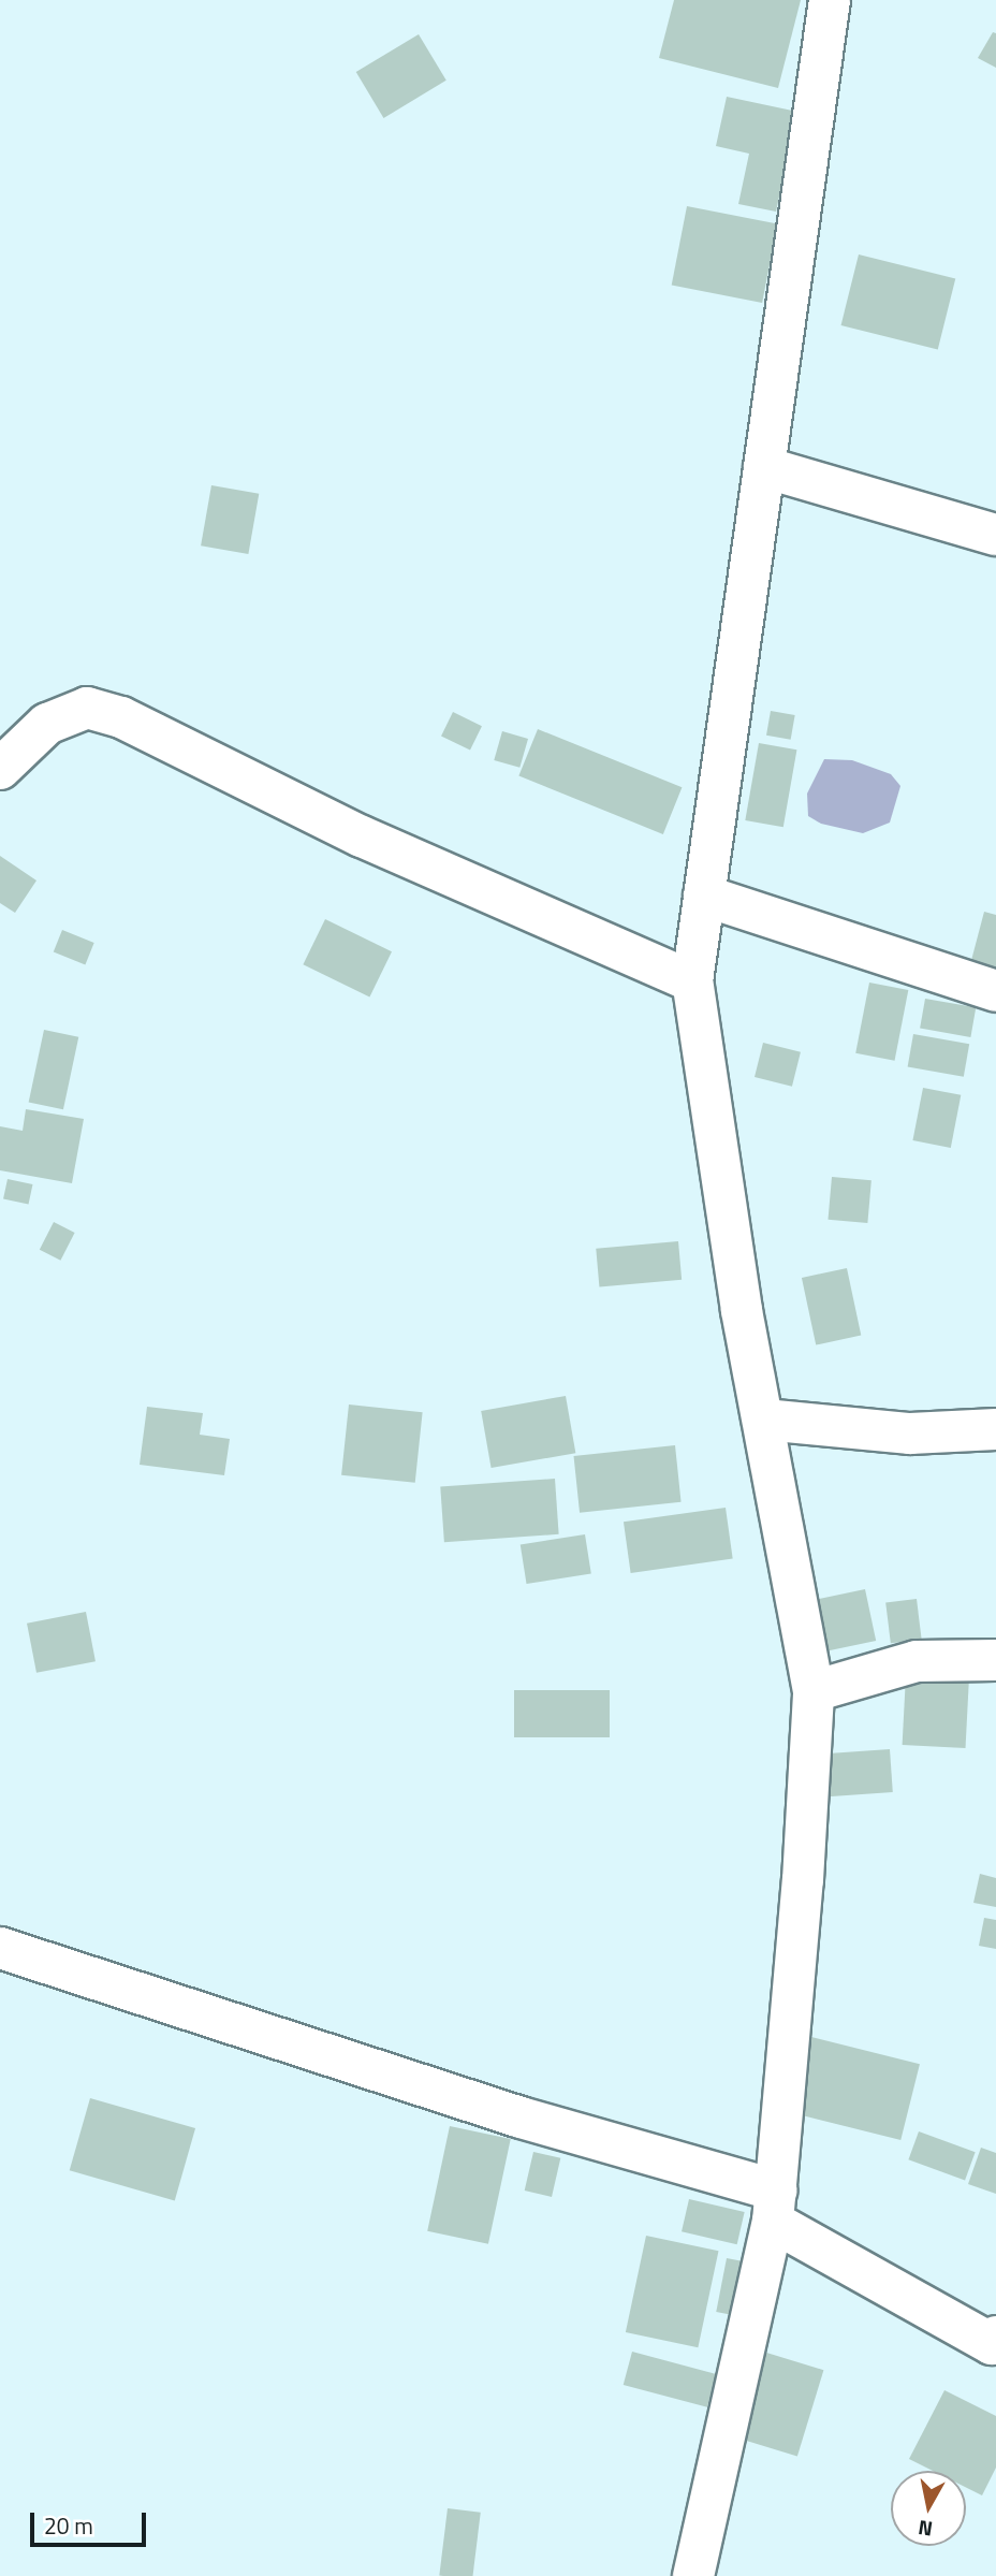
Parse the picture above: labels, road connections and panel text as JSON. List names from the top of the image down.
{
  "scale_bar": "20 m",
  "north": "bottom"
}
